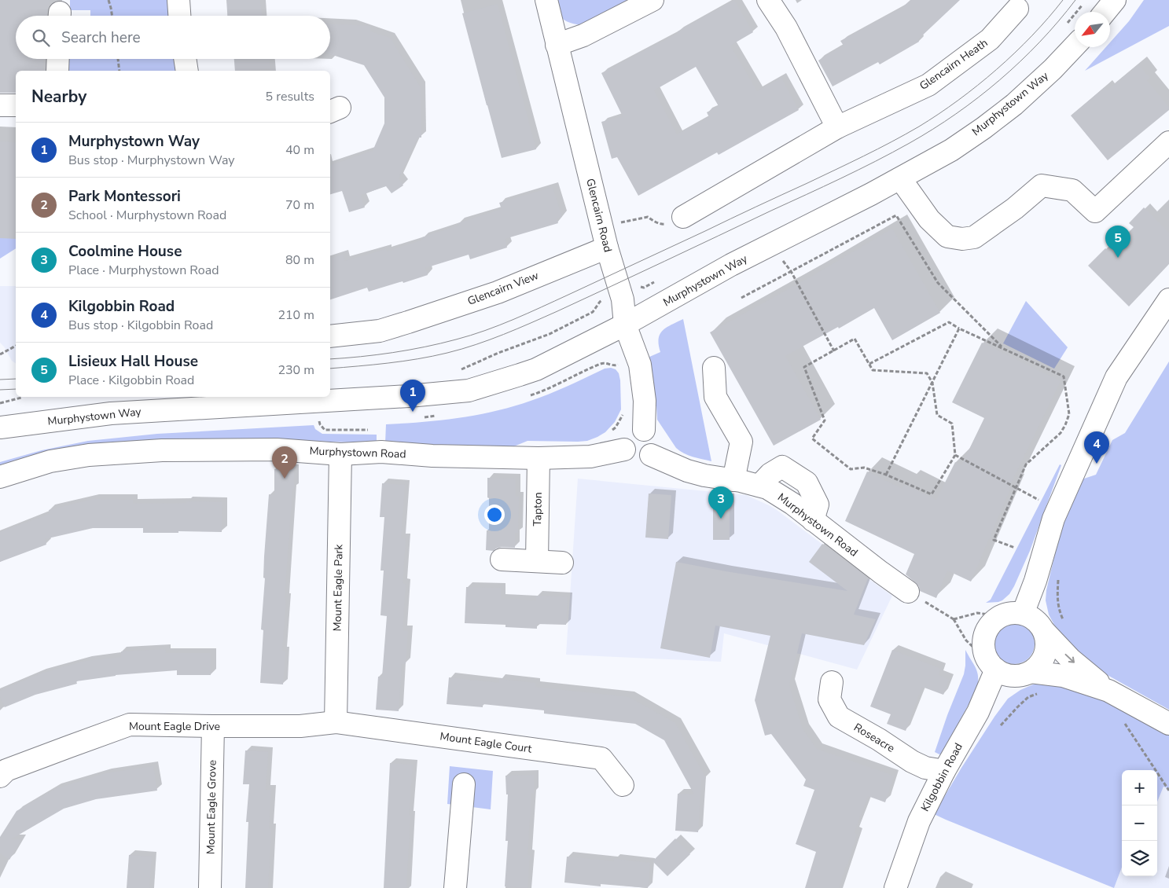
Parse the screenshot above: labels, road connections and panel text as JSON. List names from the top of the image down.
{
  "streets": {
    "street": [
      "Glencairn Heath",
      "Murphystown Way",
      "Glencairn Road",
      "Glencairn View",
      "Murphystown Road",
      "Tapton",
      "Mount Eagle Park",
      "Mount Eagle Drive",
      "Roseacre",
      "Mount Eagle Court",
      "Kilgobbin Road",
      "Mount Eagle Grove"
    ]
  },
  "crossings": [
    ["Murphystown Way", "Glencairn Road"],
    ["Glencairn Road", "Glencairn View"],
    ["Glencairn Road", "Murphystown Road"],
    ["Murphystown Road", "Tapton"],
    ["Murphystown Road", "Mount Eagle Park"],
    ["Mount Eagle Park", "Mount Eagle Drive"],
    ["Mount Eagle Park", "Mount Eagle Court"],
    ["Mount Eagle Drive", "Mount Eagle Court"],
    ["Mount Eagle Drive", "Mount Eagle Grove"],
    ["Roseacre", "Kilgobbin Road"]
  ],
  "north": "bottom left",
  "page": {
    "search": "Search here",
    "heading": ["Nearby", "5 results"],
    "list": [
      {
        "mark": "1",
        "name": "Murphystown Way",
        "note": "Bus stop · Murphystown Way",
        "value": "40 m"
      },
      {
        "mark": "2",
        "name": "Park Montessori",
        "note": "School · Murphystown Road",
        "value": "70 m"
      },
      {
        "mark": "3",
        "name": "Coolmine House",
        "note": "Place · Murphystown Road",
        "value": "80 m"
      },
      {
        "mark": "4",
        "name": "Kilgobbin Road",
        "note": "Bus stop · Kilgobbin Road",
        "value": "210 m"
      },
      {
        "mark": "5",
        "name": "Lisieux Hall House",
        "note": "Place · Kilgobbin Road",
        "value": "230 m"
      }
    ],
    "pins": [
      "5",
      "1",
      "4",
      "2",
      "3"
    ],
    "map_buttons": ["+", "−"]
  }
}
